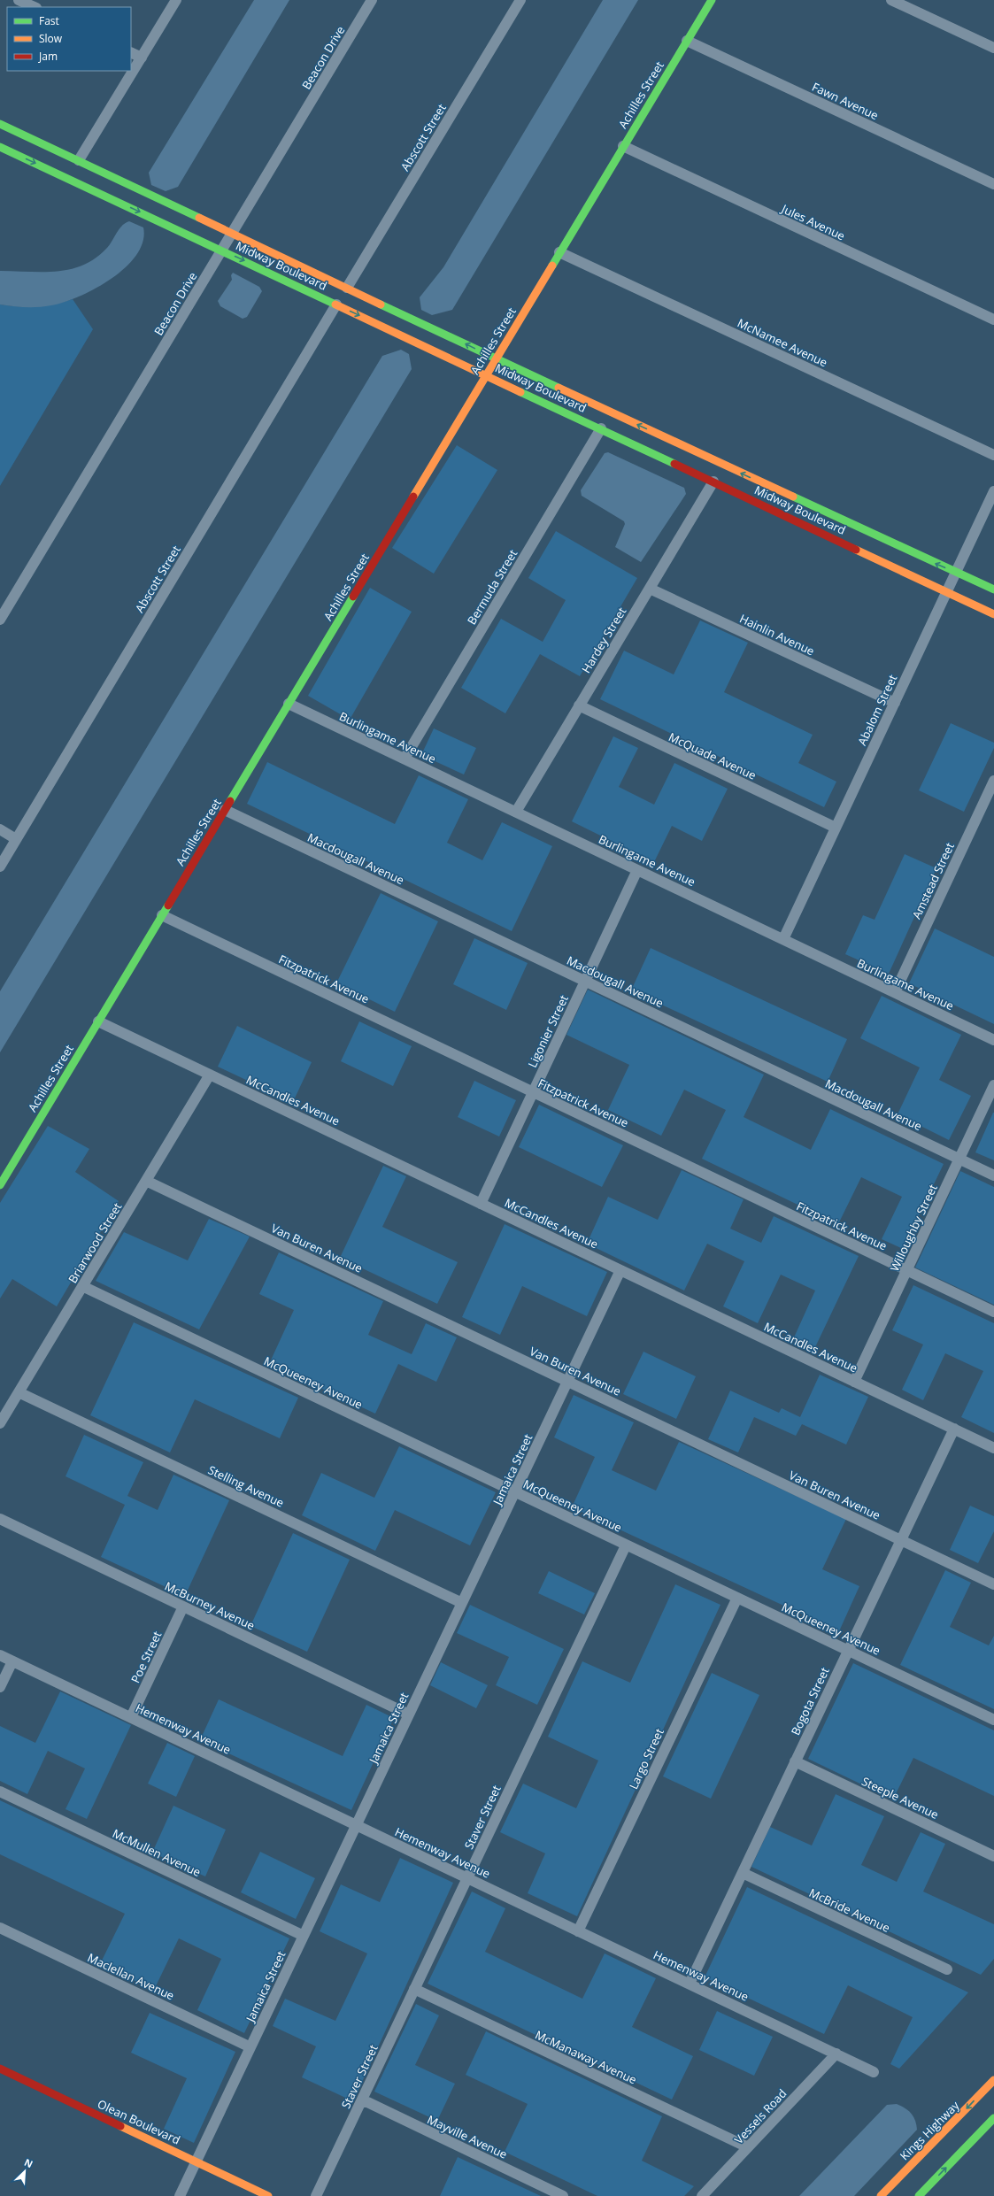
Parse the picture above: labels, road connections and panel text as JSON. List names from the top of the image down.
{
  "streets": {
    "street": [
      "Beacon Drive",
      "Achilles Street",
      "Fawn Avenue",
      "Abscott Street",
      "Jules Avenue",
      "Midway Boulevard",
      "McNamee Avenue",
      "Bermuda Street",
      "Hainlin Avenue",
      "Hardey Street",
      "Abalom Street",
      "Burlingame Avenue",
      "McQuade Avenue",
      "Macdougall Avenue",
      "Amstead Street",
      "Fitzpatrick Avenue",
      "Ligonier Street",
      "McCandles Avenue",
      "Willoughby Street",
      "Briarwood Street",
      "Van Buren Avenue",
      "McQueeney Avenue",
      "Jamaica Street",
      "Stelling Avenue",
      "McBurney Avenue",
      "Poe Street",
      "Bogota Street",
      "Hemenway Avenue",
      "Largo Street",
      "Steeple Avenue",
      "Staver Street",
      "McMullen Avenue",
      "McBride Avenue",
      "Maclellan Avenue",
      "McManaway Avenue",
      "Vessels Road",
      "Olean Boulevard",
      "Kings Highway",
      "Mayville Avenue"
    ]
  },
  "crossings": [
    ["Beacon Drive", "Midway Boulevard"],
    ["Achilles Street", "Fawn Avenue"],
    ["Achilles Street", "Jules Avenue"],
    ["Achilles Street", "Midway Boulevard"],
    ["Achilles Street", "McNamee Avenue"],
    ["Achilles Street", "Burlingame Avenue"],
    ["Achilles Street", "Macdougall Avenue"],
    ["Achilles Street", "Fitzpatrick Avenue"],
    ["Achilles Street", "McCandles Avenue"],
    ["Abscott Street", "Midway Boulevard"],
    ["Midway Boulevard", "Bermuda Street"],
    ["Midway Boulevard", "Hardey Street"],
    ["Midway Boulevard", "Abalom Street"],
    ["Bermuda Street", "Burlingame Avenue"],
    ["Hainlin Avenue", "Hardey Street"],
    ["Hainlin Avenue", "Abalom Street"],
    ["Hardey Street", "Burlingame Avenue"],
    ["Hardey Street", "McQuade Avenue"],
    ["Abalom Street", "Burlingame Avenue"],
    ["Abalom Street", "McQuade Avenue"],
    ["Burlingame Avenue", "Amstead Street"],
    ["Burlingame Avenue", "Ligonier Street"],
    ["Macdougall Avenue", "Ligonier Street"],
    ["Macdougall Avenue", "Willoughby Street"],
    ["Fitzpatrick Avenue", "Ligonier Street"],
    ["Fitzpatrick Avenue", "Willoughby Street"],
    ["Ligonier Street", "McCandles Avenue"],
    ["McCandles Avenue", "Willoughby Street"],
    ["McCandles Avenue", "Briarwood Street"],
    ["McCandles Avenue", "Jamaica Street"],
    ["McCandles Avenue", "Bogota Street"],
    ["Briarwood Street", "Van Buren Avenue"],
    ["Briarwood Street", "McQueeney Avenue"],
    ["Briarwood Street", "Stelling Avenue"],
    ["Van Buren Avenue", "Jamaica Street"],
    ["Van Buren Avenue", "Bogota Street"],
    ["McQueeney Avenue", "Jamaica Street"],
    ["McQueeney Avenue", "Bogota Street"],
    ["McQueeney Avenue", "Largo Street"],
    ["McQueeney Avenue", "Staver Street"],
    ["Jamaica Street", "Stelling Avenue"],
    ["Jamaica Street", "McBurney Avenue"],
    ["Jamaica Street", "Hemenway Avenue"],
    ["Jamaica Street", "McMullen Avenue"],
    ["Jamaica Street", "Maclellan Avenue"],
    ["Jamaica Street", "Olean Boulevard"],
    ["McBurney Avenue", "Poe Street"],
    ["Poe Street", "Hemenway Avenue"],
    ["Bogota Street", "Hemenway Avenue"],
    ["Bogota Street", "Steeple Avenue"],
    ["Bogota Street", "McBride Avenue"],
    ["Hemenway Avenue", "Largo Street"],
    ["Hemenway Avenue", "Staver Street"],
    ["Hemenway Avenue", "Vessels Road"],
    ["Staver Street", "McManaway Avenue"],
    ["Staver Street", "Mayville Avenue"],
    ["McManaway Avenue", "Vessels Road"]
  ],
  "legend": ["Fast", "Slow", "Jam"],
  "north": "top right"
}
